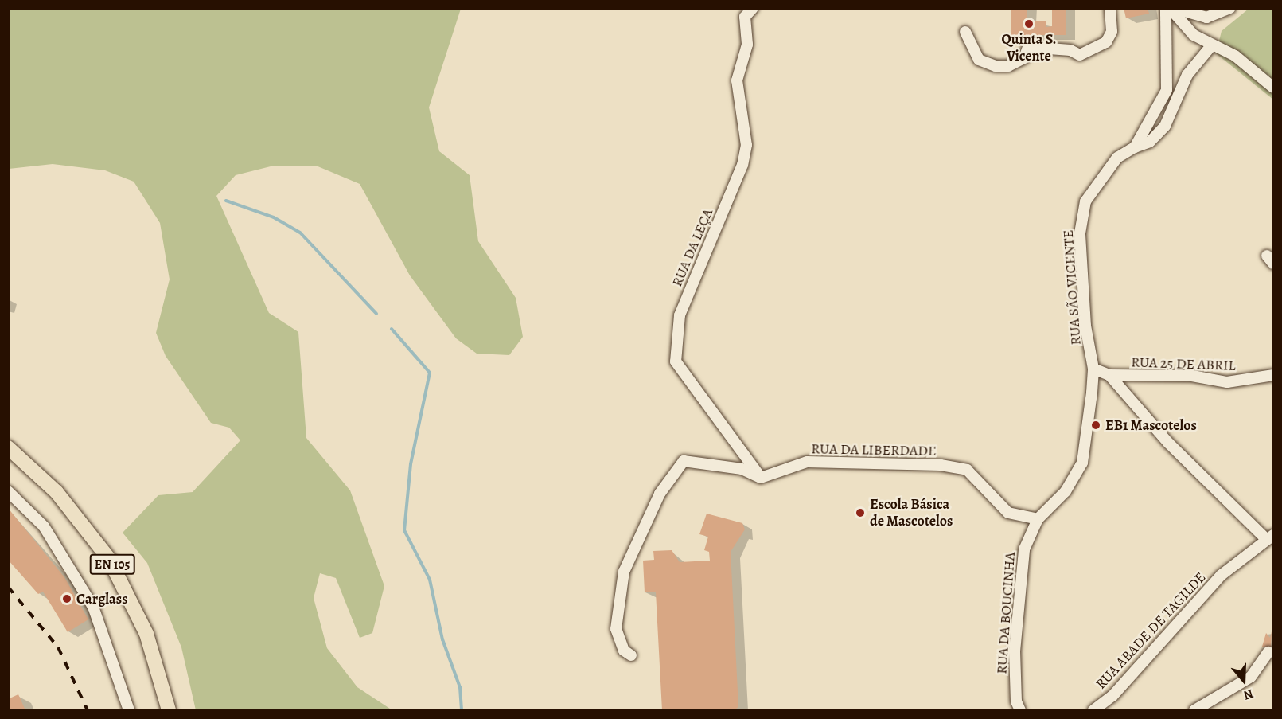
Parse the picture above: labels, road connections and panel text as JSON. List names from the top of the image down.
{
  "streets": {
    "main road": ["EN 105"],
    "street": [
      "RUA DA LEÇA",
      "RUA SÃO VICENTE",
      "RUA 25 DE ABRIL",
      "RUA DA LIBERDADE",
      "RUA DA BOUCINHA",
      "RUA ABADE DE TAGILDE"
    ]
  },
  "crossings": [
    ["RUA DA LEÇA", "RUA DA LIBERDADE"],
    ["RUA SÃO VICENTE", "RUA 25 DE ABRIL"],
    ["RUA SÃO VICENTE", "RUA DA LIBERDADE"],
    ["RUA SÃO VICENTE", "RUA DA BOUCINHA"],
    ["RUA DA LIBERDADE", "RUA DA BOUCINHA"]
  ],
  "places": [
    "Quinta S. Vicente",
    "EB1 Mascotelos",
    "Escola Básica de Mascotelos",
    "Carglass"
  ],
  "north": "bottom"
}
